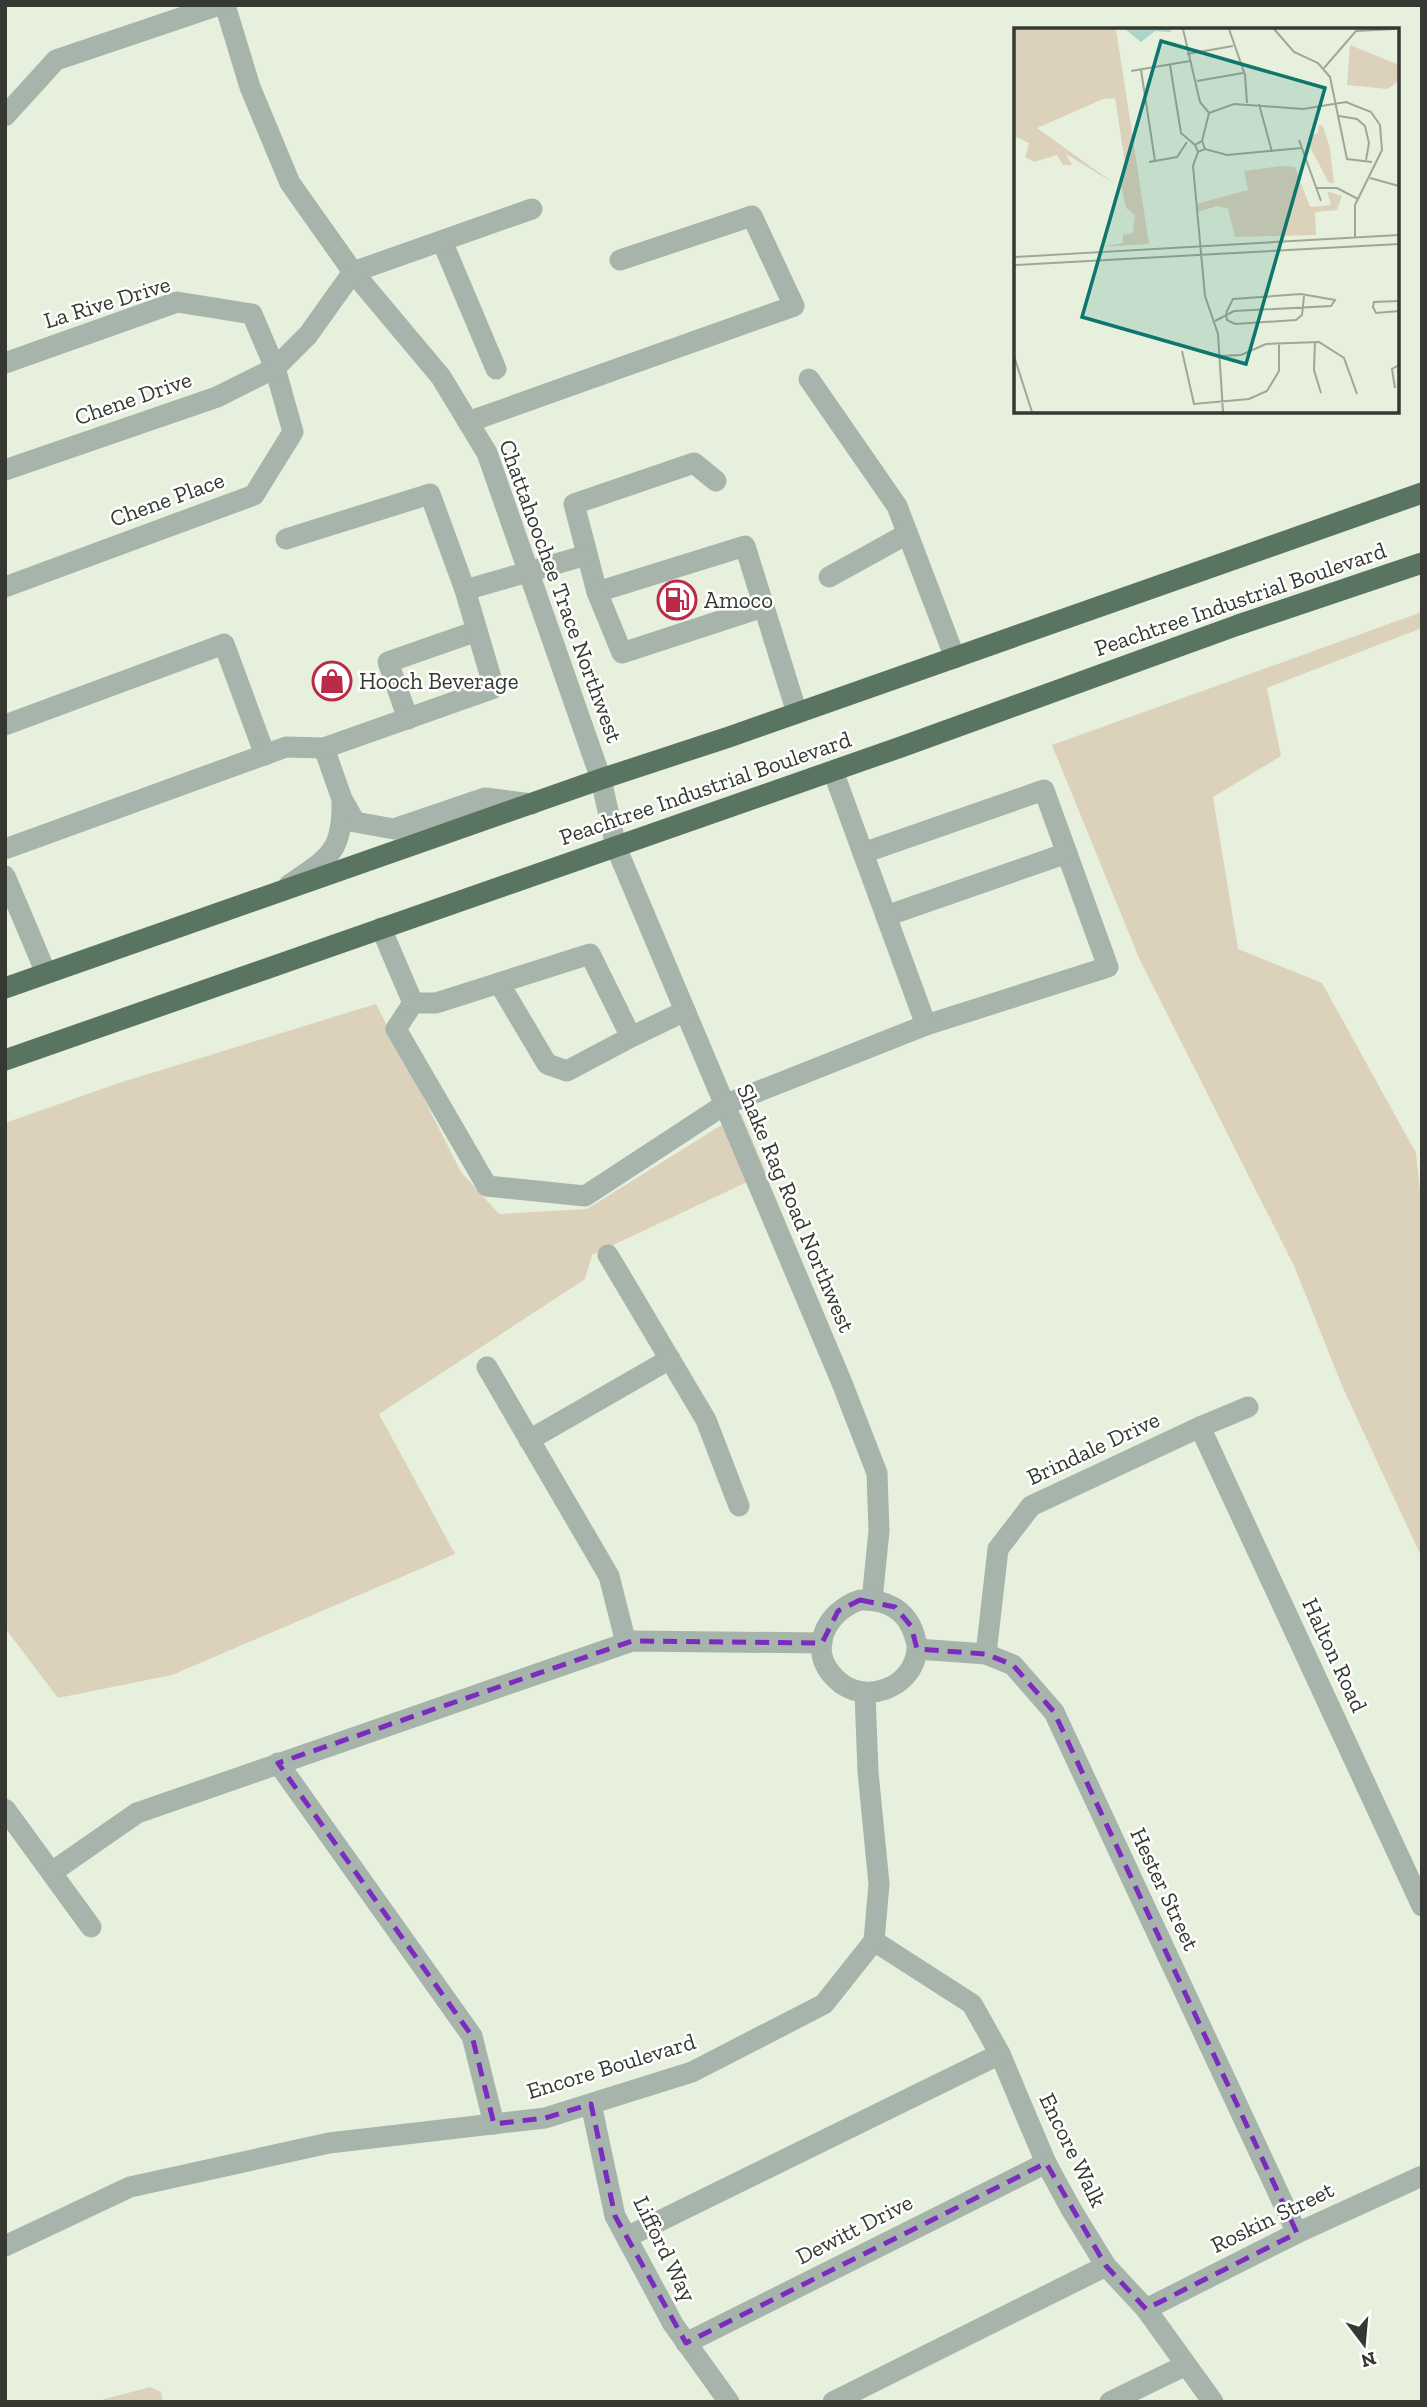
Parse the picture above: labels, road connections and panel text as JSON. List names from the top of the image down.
{
  "streets": {
    "highway": ["Peachtree Industrial Boulevard"],
    "street": [
      "La Rive Drive",
      "Chene Drive",
      "Chene Place",
      "Chattahoochee Trace Northwest",
      "Shake Rag Road Northwest",
      "Brindale Drive",
      "Halton Road",
      "Hester Street",
      "Encore Boulevard",
      "Encore Walk",
      "Roskin Street",
      "Dewitt Drive",
      "Lifford Way"
    ]
  },
  "crossings": [
    ["La Rive Drive", "Chene Drive"],
    ["La Rive Drive", "Chene Place"],
    ["Chene Drive", "Chene Place"],
    ["Chene Drive", "Chattahoochee Trace Northwest"],
    ["Chattahoochee Trace Northwest", "Peachtree Industrial Boulevard"],
    ["Chattahoochee Trace Northwest", "Shake Rag Road Northwest"],
    ["Peachtree Industrial Boulevard", "Shake Rag Road Northwest"],
    ["Shake Rag Road Northwest", "Hester Street"],
    ["Brindale Drive", "Halton Road"],
    ["Brindale Drive", "Hester Street"],
    ["Hester Street", "Roskin Street"],
    ["Encore Boulevard", "Encore Walk"],
    ["Encore Boulevard", "Lifford Way"],
    ["Encore Walk", "Roskin Street"],
    ["Encore Walk", "Dewitt Drive"],
    ["Dewitt Drive", "Lifford Way"]
  ],
  "places": {
    "fuel station": ["Amoco"],
    "shop": ["Hooch Beverage"]
  },
  "north": "bottom"
}
